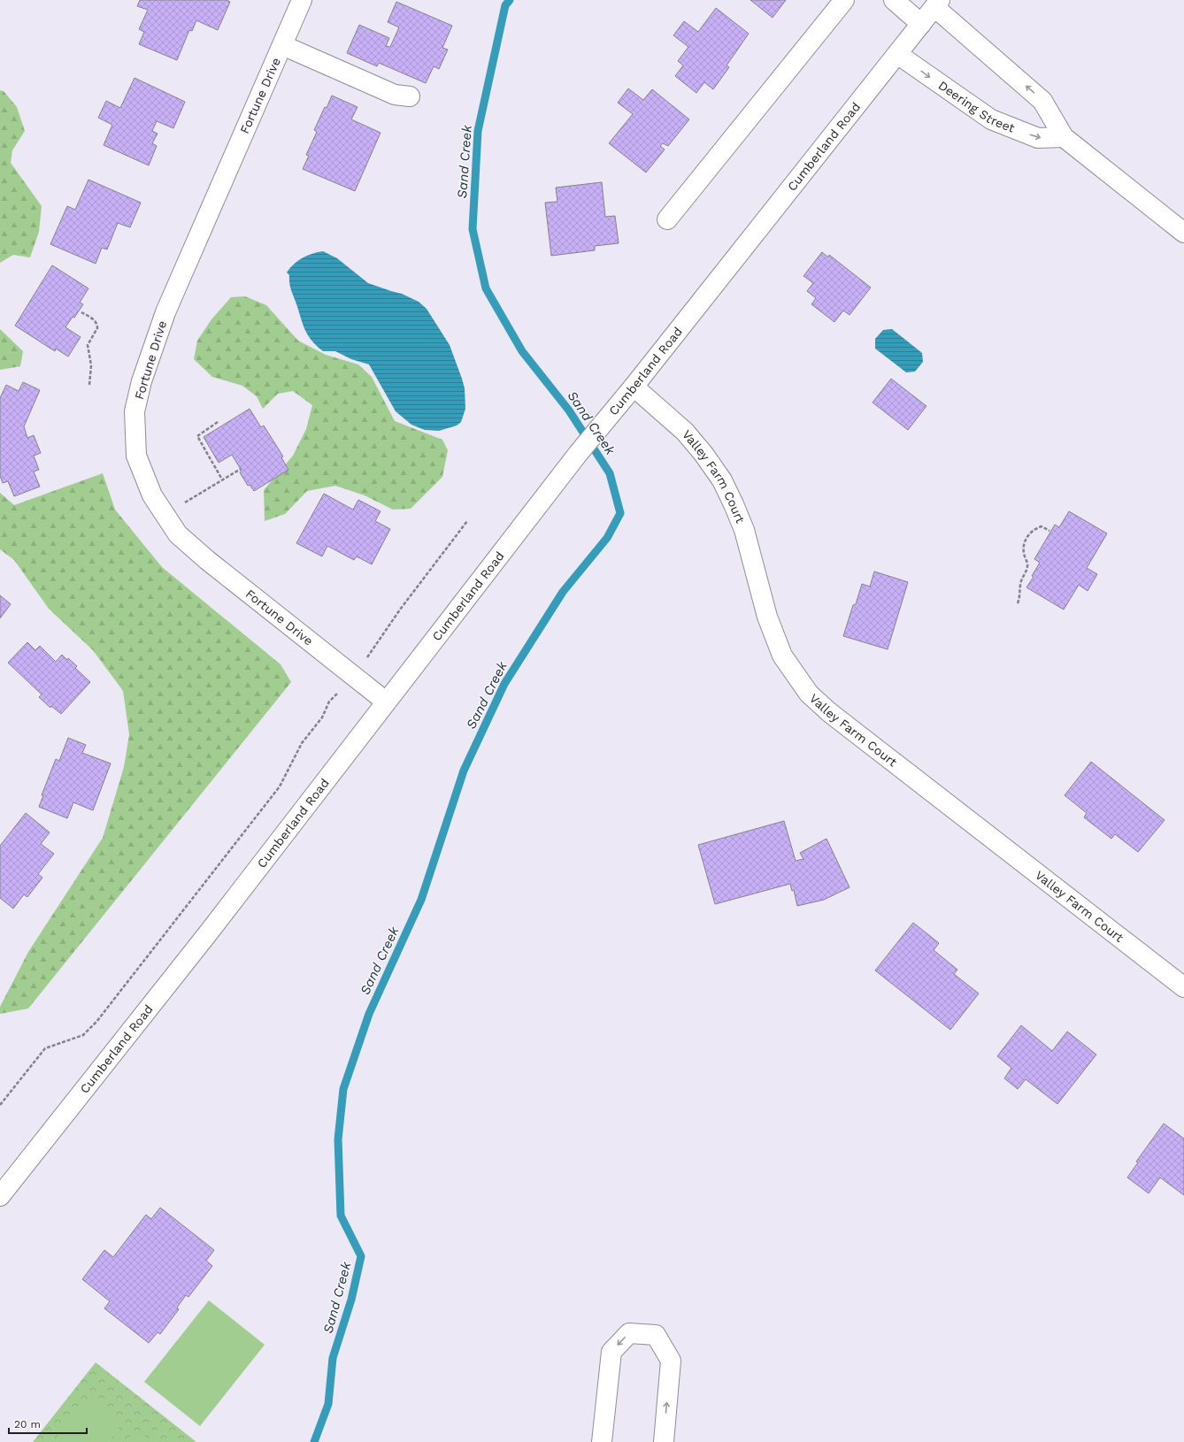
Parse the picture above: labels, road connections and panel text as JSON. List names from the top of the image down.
{
  "streets": {
    "street": [
      "Fortune Drive",
      "Deering Street",
      "Cumberland Road",
      "Valley Farm Court"
    ]
  },
  "crossings": [
    ["Fortune Drive", "Cumberland Road"],
    ["Deering Street", "Cumberland Road"],
    ["Cumberland Road", "Valley Farm Court"]
  ],
  "water": ["Sand Creek"],
  "scale_bar": "20 m"
}
